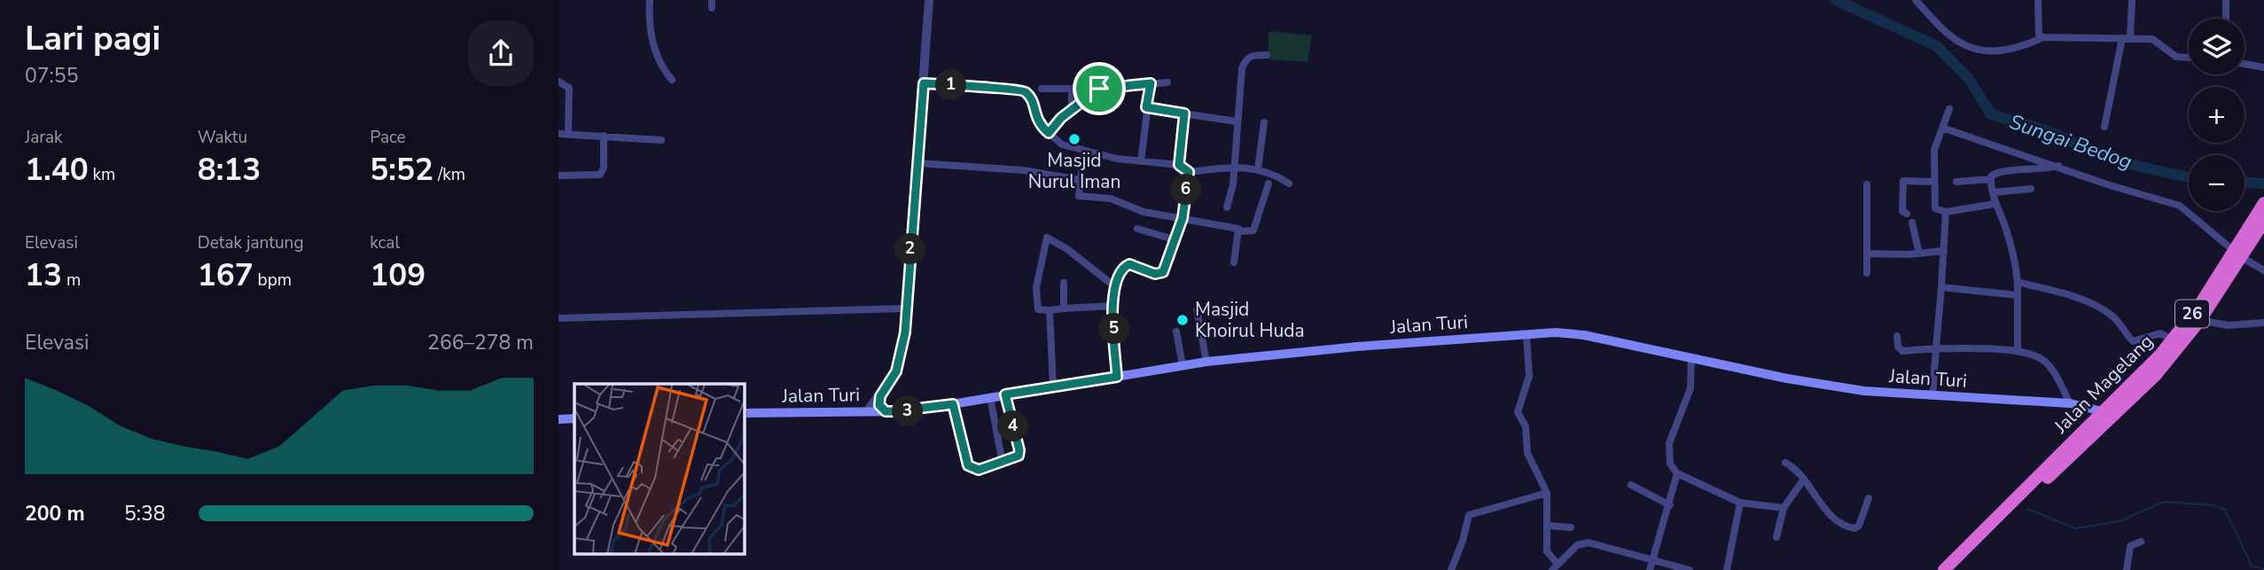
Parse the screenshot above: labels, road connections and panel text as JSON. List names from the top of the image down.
{
  "streets": {
    "highway": ["26", "Jalan Magelang"],
    "main road": ["Jalan Turi"]
  },
  "crossings": [
    ["Jalan Turi", "Jalan Magelang"]
  ],
  "water": ["Sungai Bedog"],
  "places": ["Masjid Nurul Iman", "Masjid Khoirul Huda"],
  "page": {
    "heading": ["Lari pagi", "07:55"],
    "map_buttons": ["+", "−"],
    "pins": [
      "1",
      "6",
      "2",
      "5",
      "3",
      "4"
    ],
    "stats": [
      ["Jarak", "1.40 km"],
      ["Waktu", "8:13"],
      ["Pace", "5:52 /km"],
      ["Elevasi", "13 m"],
      ["Detak jantung", "167 bpm"],
      ["kcal", "109"]
    ],
    "chart": ["Elevasi", "266–278 m"],
    "list": [
      {
        "name": "200 m",
        "note": "5:38"
      }
    ]
  }
}
